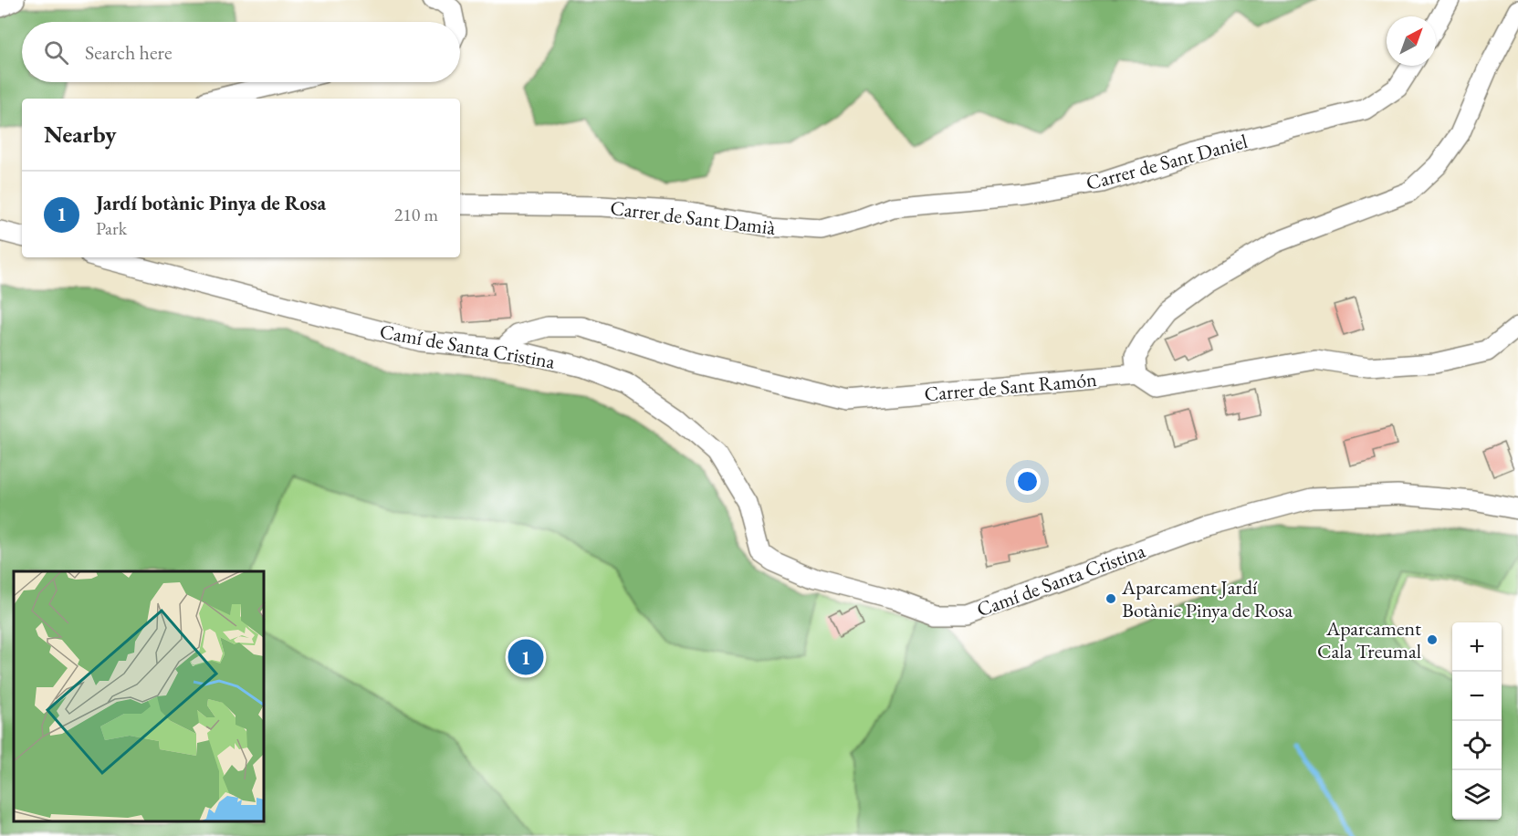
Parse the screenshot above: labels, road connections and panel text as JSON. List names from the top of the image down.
{
  "streets": {
    "street": [
      "Carrer de Sant Daniel",
      "Carrer de Sant Damià",
      "Camí de Santa Cristina",
      "Carrer de Sant Ramón"
    ]
  },
  "crossings": [
    ["Carrer de Sant Daniel", "Carrer de Sant Damià"],
    ["Camí de Santa Cristina", "Carrer de Sant Ramón"]
  ],
  "places": ["Aparcament Jardí Botànic Pinya de Rosa", "Aparcament Cala Treumal"],
  "north": "top right",
  "page": {
    "search": "Search here",
    "heading": "Nearby",
    "list": [
      {
        "mark": "1",
        "name": "Jardí botànic Pinya de Rosa",
        "note": "Park",
        "value": "210 m"
      }
    ],
    "map_buttons": ["+", "−"],
    "pins": "1"
  }
}
